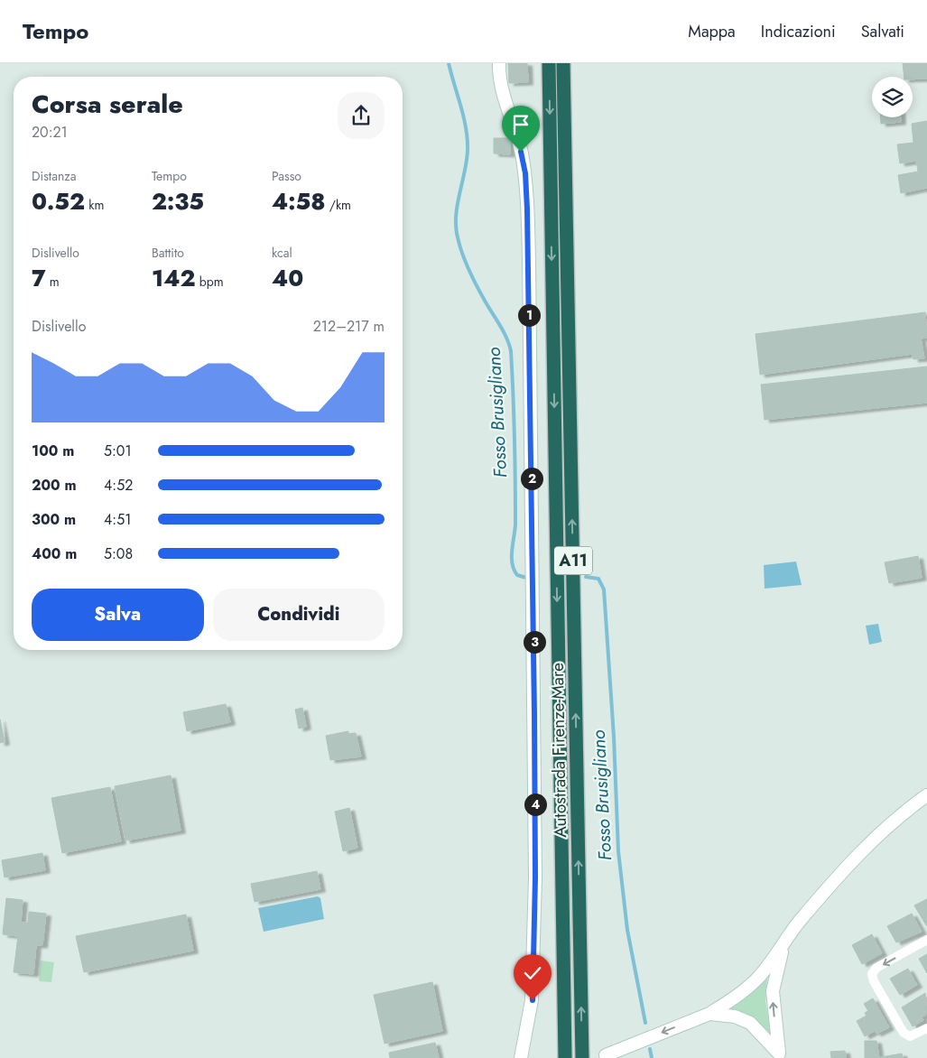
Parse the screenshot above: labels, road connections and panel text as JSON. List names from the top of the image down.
{
  "streets": {
    "highway": ["A11", "Autostrada Firenze-Mare"]
  },
  "water": ["Fosso Brusigliano"],
  "page": {
    "header": "Tempo",
    "nav": ["Mappa", "Indicazioni", "Salvati"],
    "heading": ["Corsa serale", "20:21"],
    "stats": [
      ["Distanza", "0.52 km"],
      ["Tempo", "2:35"],
      ["Passo", "4:58 /km"],
      ["Dislivello", "7 m"],
      ["Battito", "142 bpm"],
      ["kcal", "40"]
    ],
    "pins": [
      "1",
      "2",
      "3",
      "4"
    ],
    "chart": ["Dislivello", "212–217 m"],
    "list": [
      {
        "name": "100 m",
        "note": "5:01"
      },
      {
        "name": "200 m",
        "note": "4:52"
      },
      {
        "name": "300 m",
        "note": "4:51"
      },
      {
        "name": "400 m",
        "note": "5:08"
      }
    ],
    "buttons": ["Salva", "Condividi"]
  }
}
